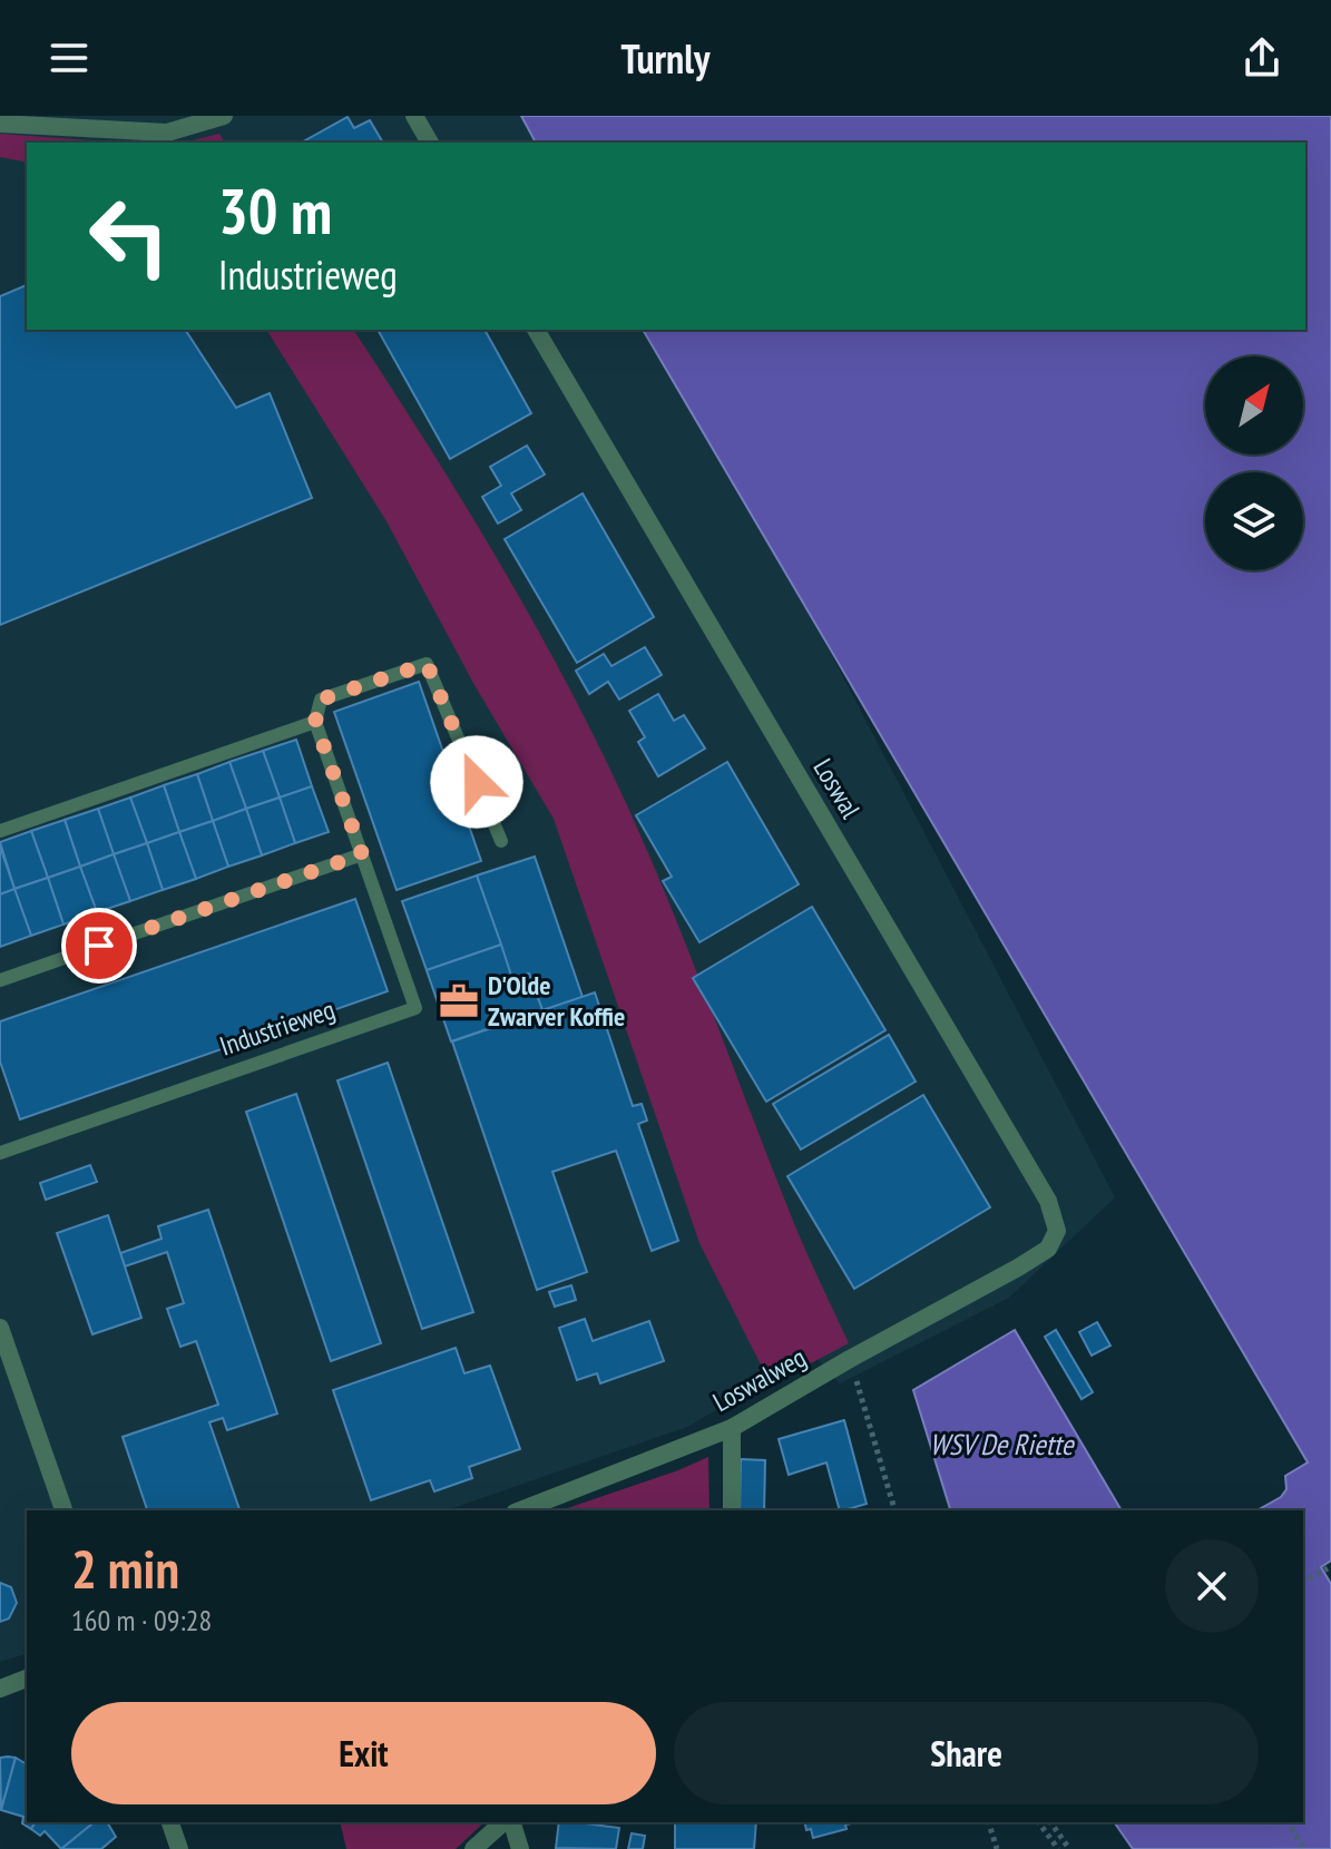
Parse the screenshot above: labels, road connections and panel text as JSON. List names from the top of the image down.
{
  "streets": {
    "street": ["Loswal", "Loswalweg"],
    "lane": ["Industrieweg"]
  },
  "crossings": [
    ["Loswal", "Loswalweg"]
  ],
  "water": ["WSV De Riette"],
  "places": {
    "office": ["D'Olde Zwarver Koffie"]
  },
  "north": "top right",
  "page": {
    "header": "Turnly",
    "turn": ["30 m", "Industrieweg"],
    "heading": ["2 min", "160 m · 09:28"],
    "buttons": ["Exit", "Share"]
  }
}
